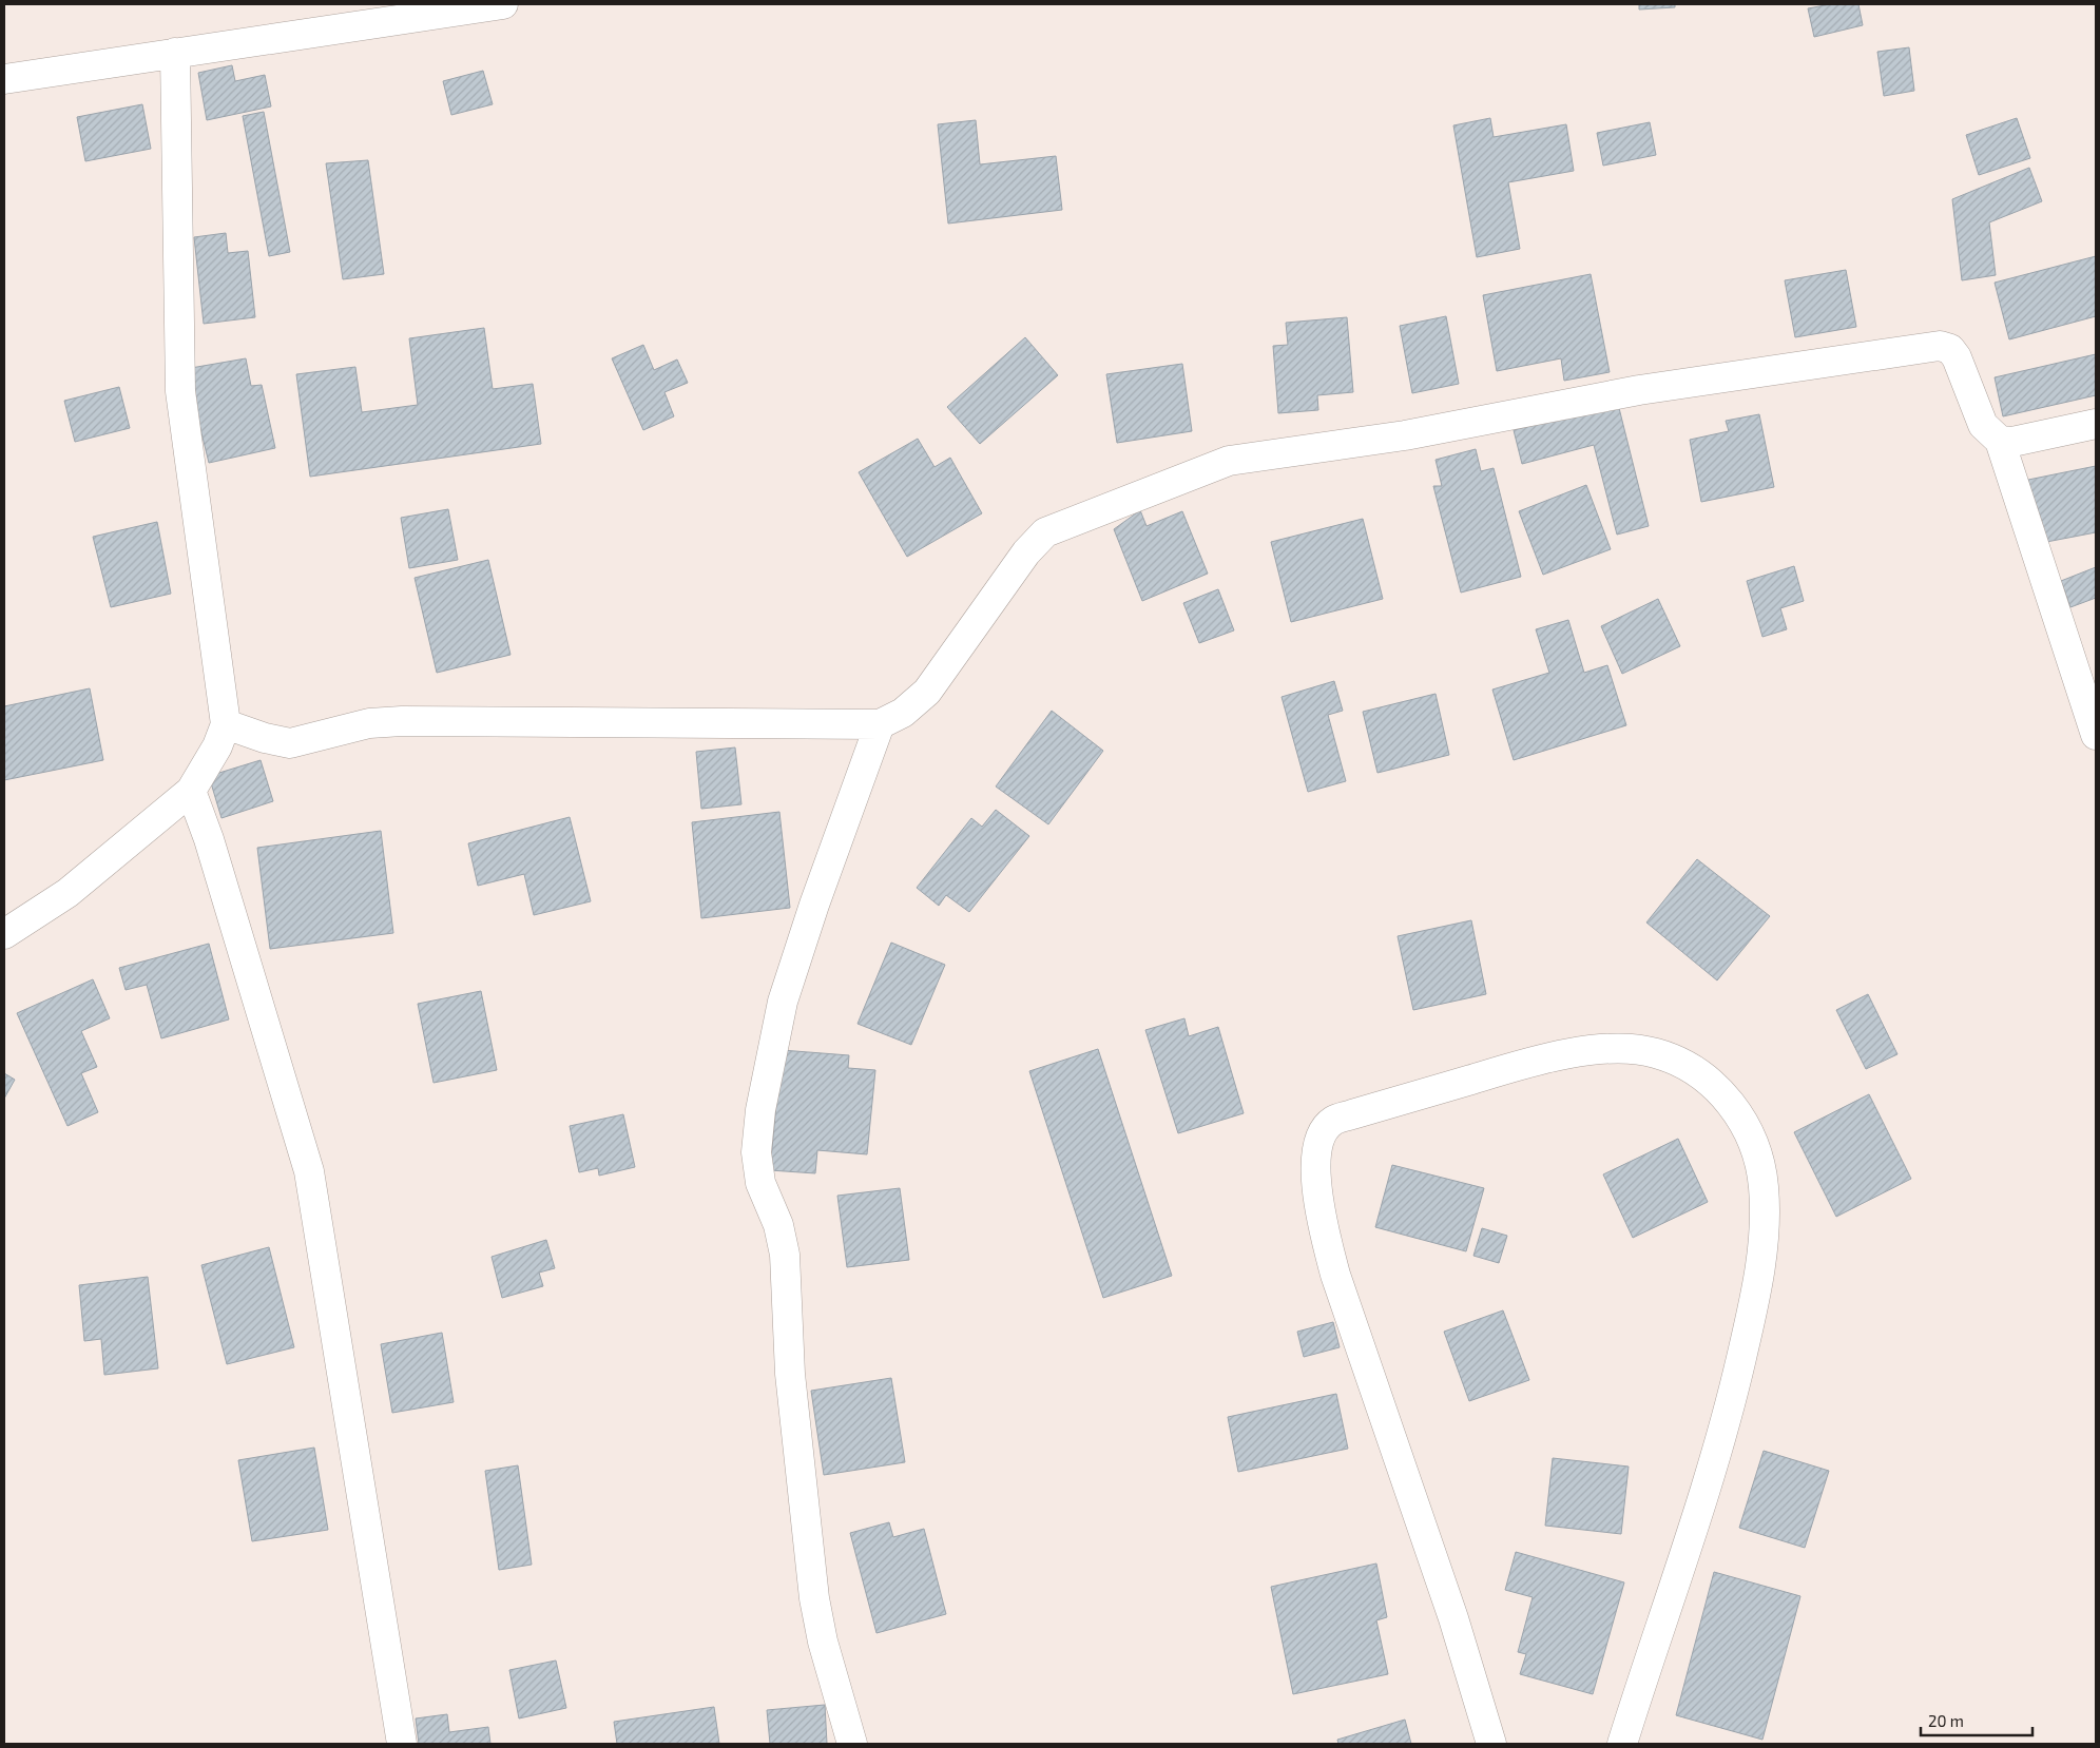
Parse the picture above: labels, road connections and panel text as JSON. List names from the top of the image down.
{
  "scale_bar": "20 m"
}
